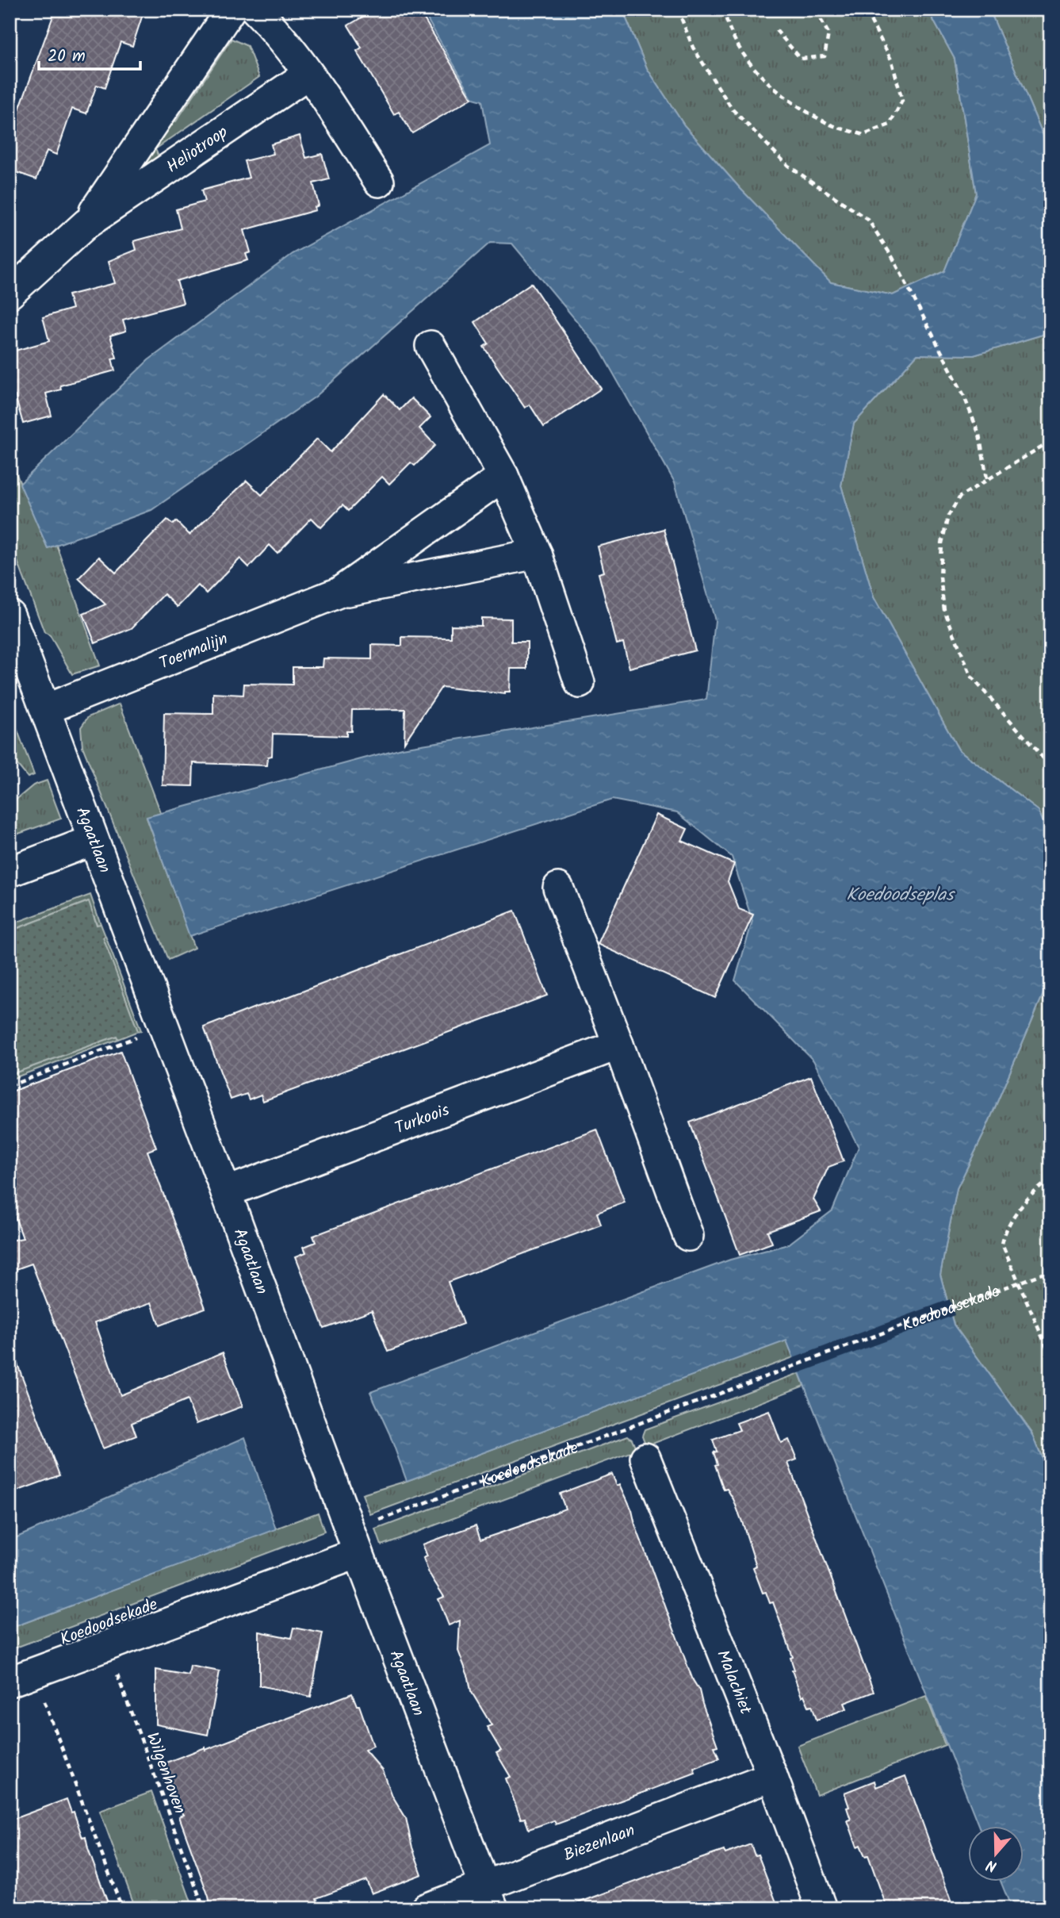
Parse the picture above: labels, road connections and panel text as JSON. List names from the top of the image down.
{
  "streets": {
    "street": [
      "Heliotroop",
      "Toermalijn",
      "Agaatlaan",
      "Turkoois",
      "Koedoodsekade",
      "Malachiet",
      "Biezenlaan"
    ],
    "path": ["Wilgenhoven"]
  },
  "crossings": [
    ["Toermalijn", "Agaatlaan"],
    ["Agaatlaan", "Turkoois"],
    ["Agaatlaan", "Koedoodsekade"],
    ["Agaatlaan", "Biezenlaan"],
    ["Koedoodsekade", "Wilgenhoven"],
    ["Malachiet", "Biezenlaan"]
  ],
  "water": ["Koedoodseplas"],
  "scale_bar": "20 m",
  "north": "bottom"
}
